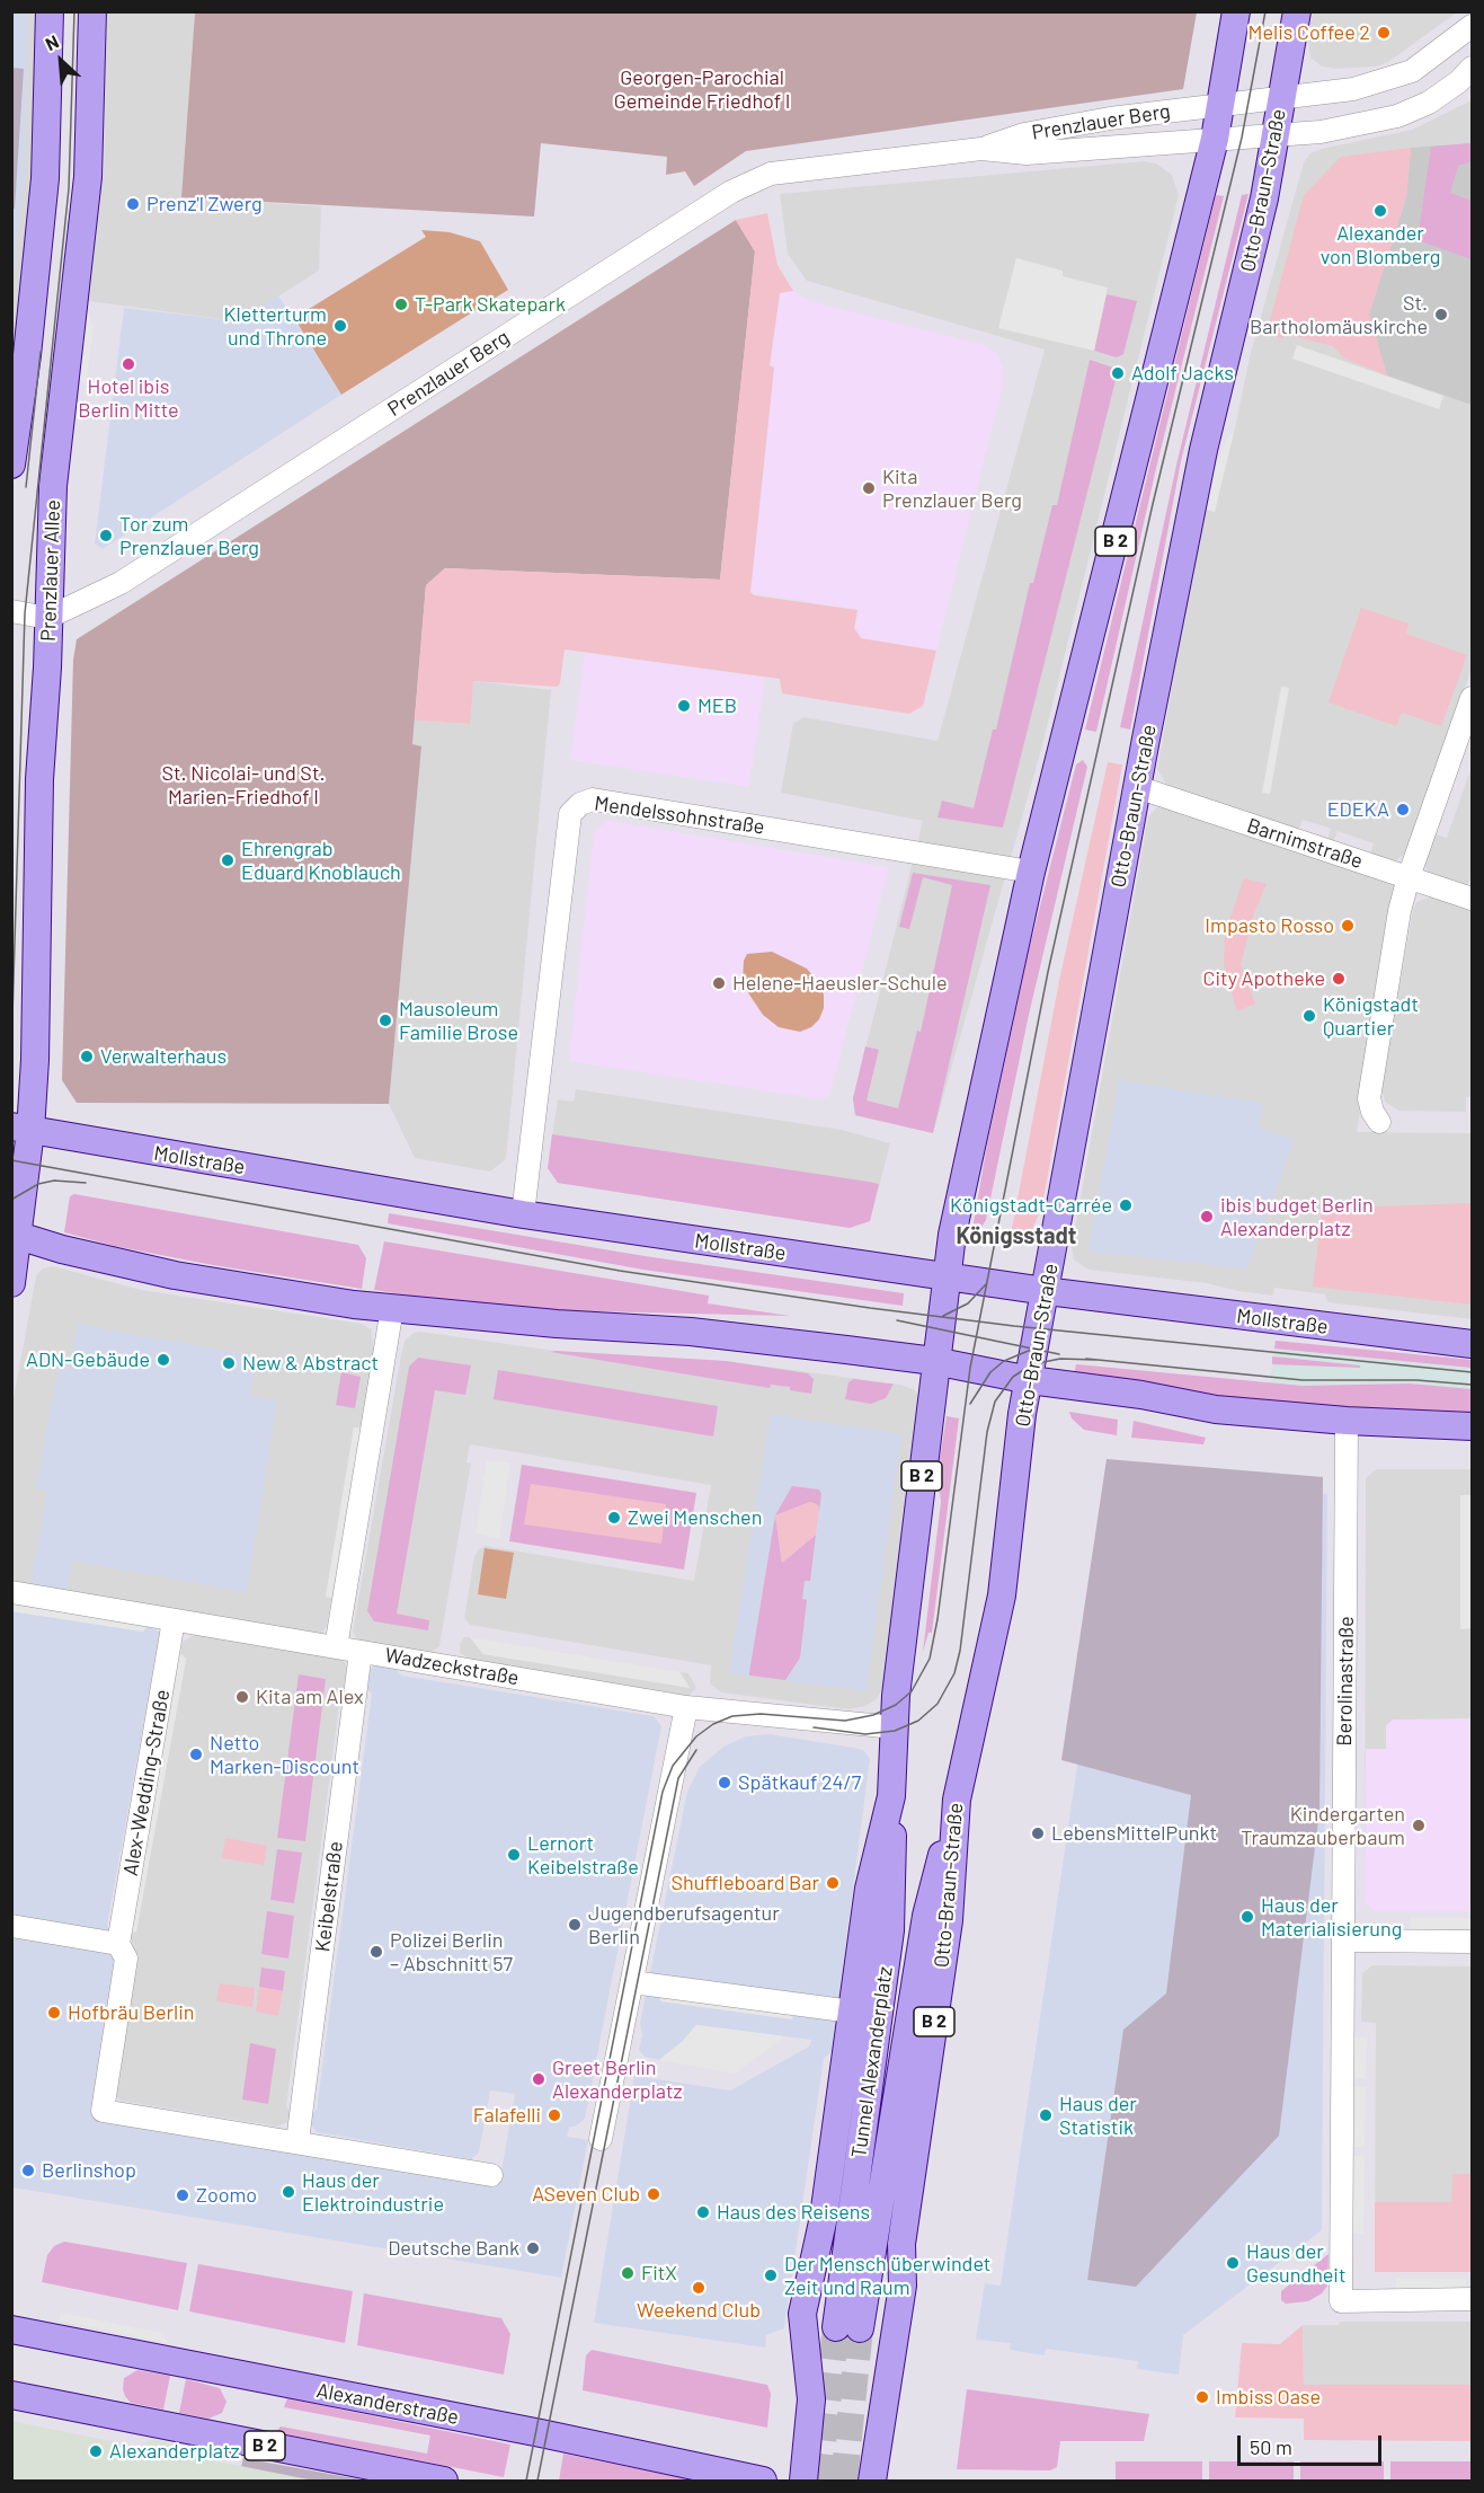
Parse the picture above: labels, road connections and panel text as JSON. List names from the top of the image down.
{
  "streets": {
    "main road": [
      "Otto-Braun-Straße",
      "B 2",
      "Prenzlauer Allee",
      "Mollstraße",
      "Tunnel Alexanderplatz",
      "Alexanderstraße"
    ],
    "street": [
      "Prenzlauer Berg",
      "Mendelssohnstraße",
      "Barnimstraße",
      "Wadzeckstraße",
      "Berolinastraße",
      "Alex-Wedding-Straße",
      "Keibelstraße"
    ]
  },
  "crossings": [
    ["Prenzlauer Berg", "Otto-Braun-Straße"],
    ["Prenzlauer Berg", "B 2"],
    ["Prenzlauer Berg", "Prenzlauer Allee"],
    ["Otto-Braun-Straße", "B 2"],
    ["Otto-Braun-Straße", "Barnimstraße"],
    ["Otto-Braun-Straße", "Mollstraße"],
    ["Otto-Braun-Straße", "Tunnel Alexanderplatz"],
    ["B 2", "Mendelssohnstraße"],
    ["B 2", "Mollstraße"],
    ["B 2", "Wadzeckstraße"],
    ["B 2", "Tunnel Alexanderplatz"],
    ["Prenzlauer Allee", "Mollstraße"],
    ["Mendelssohnstraße", "Mollstraße"],
    ["Wadzeckstraße", "Alex-Wedding-Straße"],
    ["Wadzeckstraße", "Keibelstraße"],
    ["Alex-Wedding-Straße", "Keibelstraße"]
  ],
  "districts": ["Königsstadt"],
  "parks": ["Georgen-Parochial Gemeinde Friedhof I", "St. Nicolai- und St. Marien-Friedhof I"],
  "places": [
    "Melis Coffee 2",
    "Prenz'l Zwerg",
    "Alexander von Blomberg",
    "T-Park Skatepark",
    "St. Bartholomäuskirche",
    "Kletterturm und Throne",
    "Hotel ibis Berlin Mitte",
    "Adolf Jacks",
    "Kita Prenzlauer Berg",
    "Tor zum Prenzlauer Berg",
    "MEB",
    "EDEKA",
    "Ehrengrab Eduard Knoblauch",
    "Impasto Rosso",
    "City Apotheke",
    "Helene-Haeusler-Schule",
    "Königstadt Quartier",
    "Mausoleum Familie Brose",
    "Verwalterhaus",
    "Königstadt-Carrée",
    "ibis budget Berlin Alexanderplatz",
    "ADN-Gebäude",
    "New & Abstract",
    "Zwei Menschen",
    "Kita am Alex",
    "Netto Marken-Discount",
    "Spätkauf 24/7",
    "Kindergarten Traumzauberbaum",
    "LebensMittelPunkt",
    "Lernort Keibelstraße",
    "Shuffleboard Bar",
    "Haus der Materialisierung",
    "Jugendberufsagentur Berlin",
    "Polizei Berlin – Abschnitt 57",
    "Hofbräu Berlin",
    "Greet Berlin Alexanderplatz",
    "Falafelli",
    "Haus der Statistik",
    "Berlinshop",
    "Haus der Elektroindustrie",
    "ASeven Club",
    "Zoomo",
    "Haus des Reisens",
    "Deutsche Bank",
    "Haus der Gesundheit",
    "FitX",
    "Der Mensch überwindet Zeit und Raum",
    "Weekend Club",
    "Imbiss Oase",
    "Alexanderplatz"
  ],
  "scale_bar": "50 m",
  "north": "top left"
}
